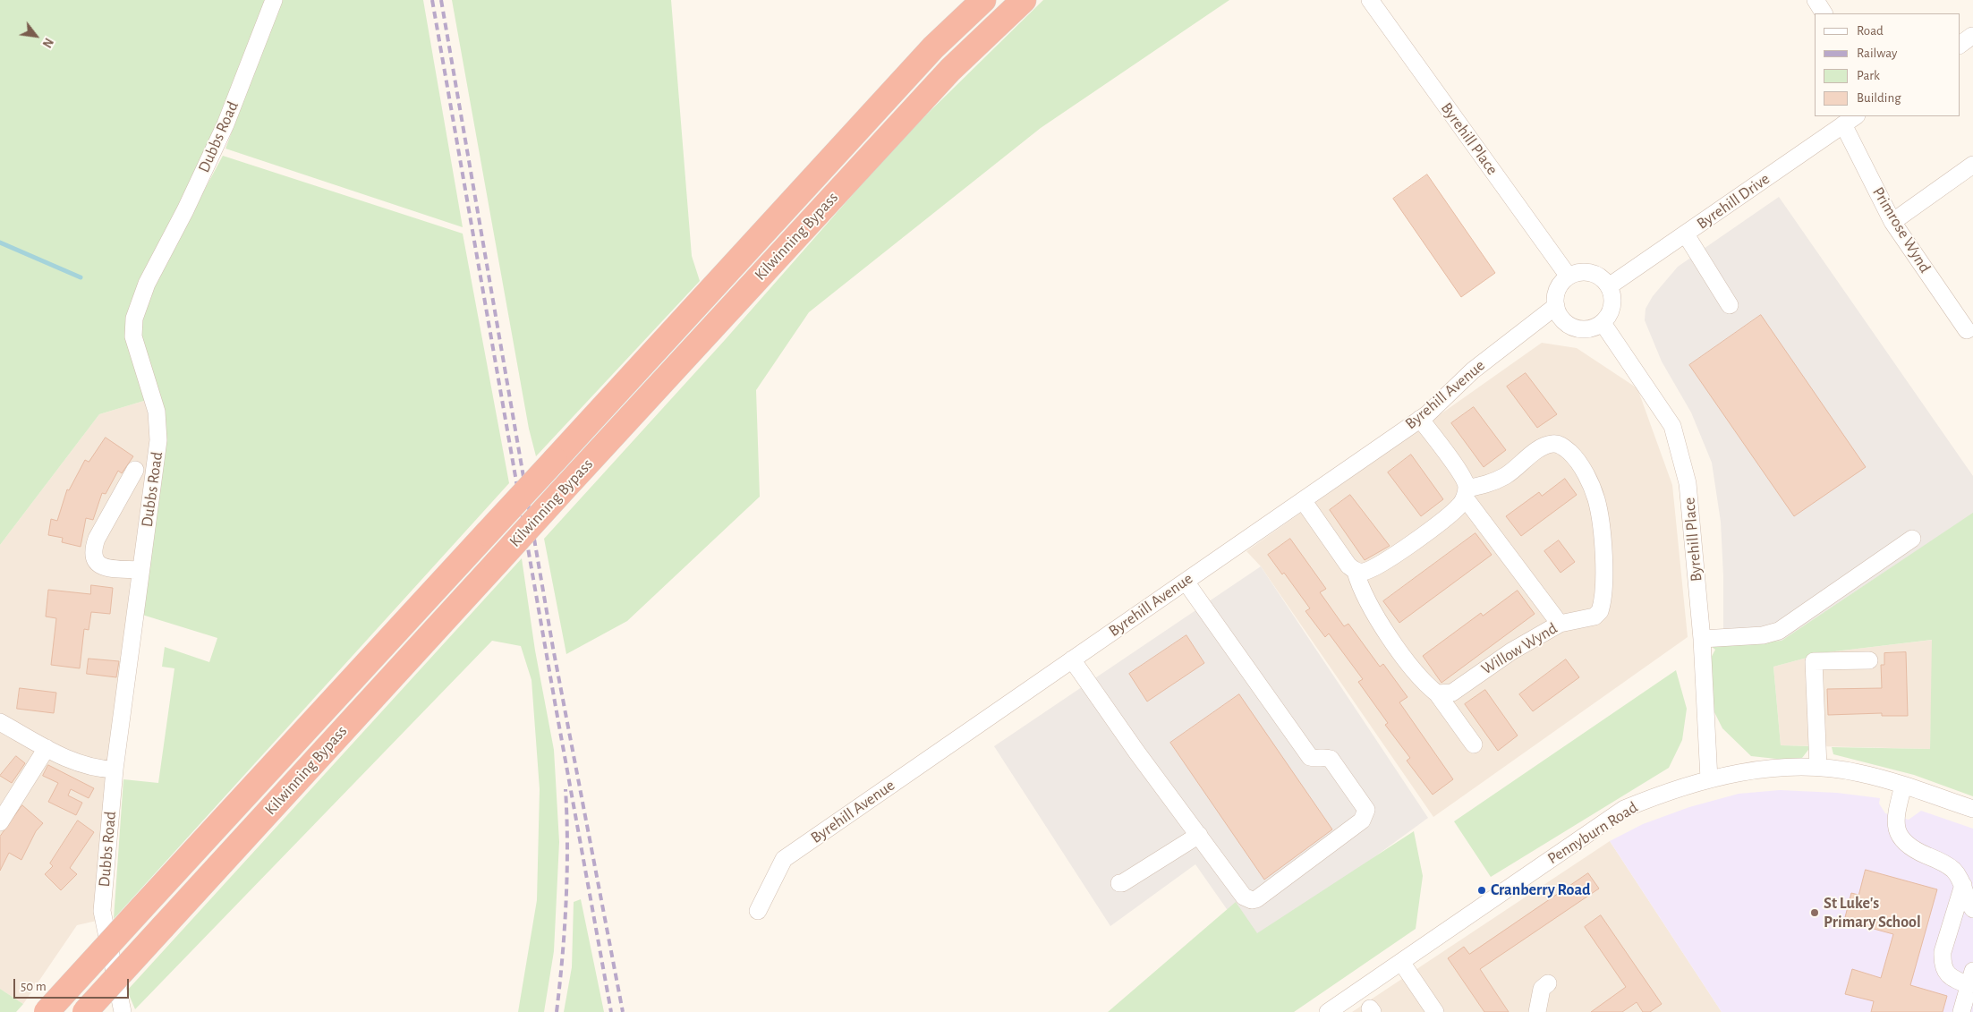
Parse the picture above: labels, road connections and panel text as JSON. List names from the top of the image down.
{
  "streets": {
    "highway": ["Kilwinning Bypass"],
    "street": [
      "Dubbs Road",
      "Byrehill Place",
      "Byrehill Drive",
      "Primrose Wynd",
      "Byrehill Avenue",
      "Willow Wynd",
      "Pennyburn Road"
    ]
  },
  "crossings": [
    ["Byrehill Place", "Byrehill Drive"],
    ["Byrehill Place", "Byrehill Avenue"],
    ["Byrehill Place", "Pennyburn Road"],
    ["Byrehill Drive", "Primrose Wynd"],
    ["Byrehill Drive", "Byrehill Avenue"]
  ],
  "places": ["Cranberry Road", "St Luke's Primary School"],
  "legend": [
    "Road",
    "Railway",
    "Park",
    "Building"
  ],
  "scale_bar": "50 m",
  "north": "bottom right"
}
